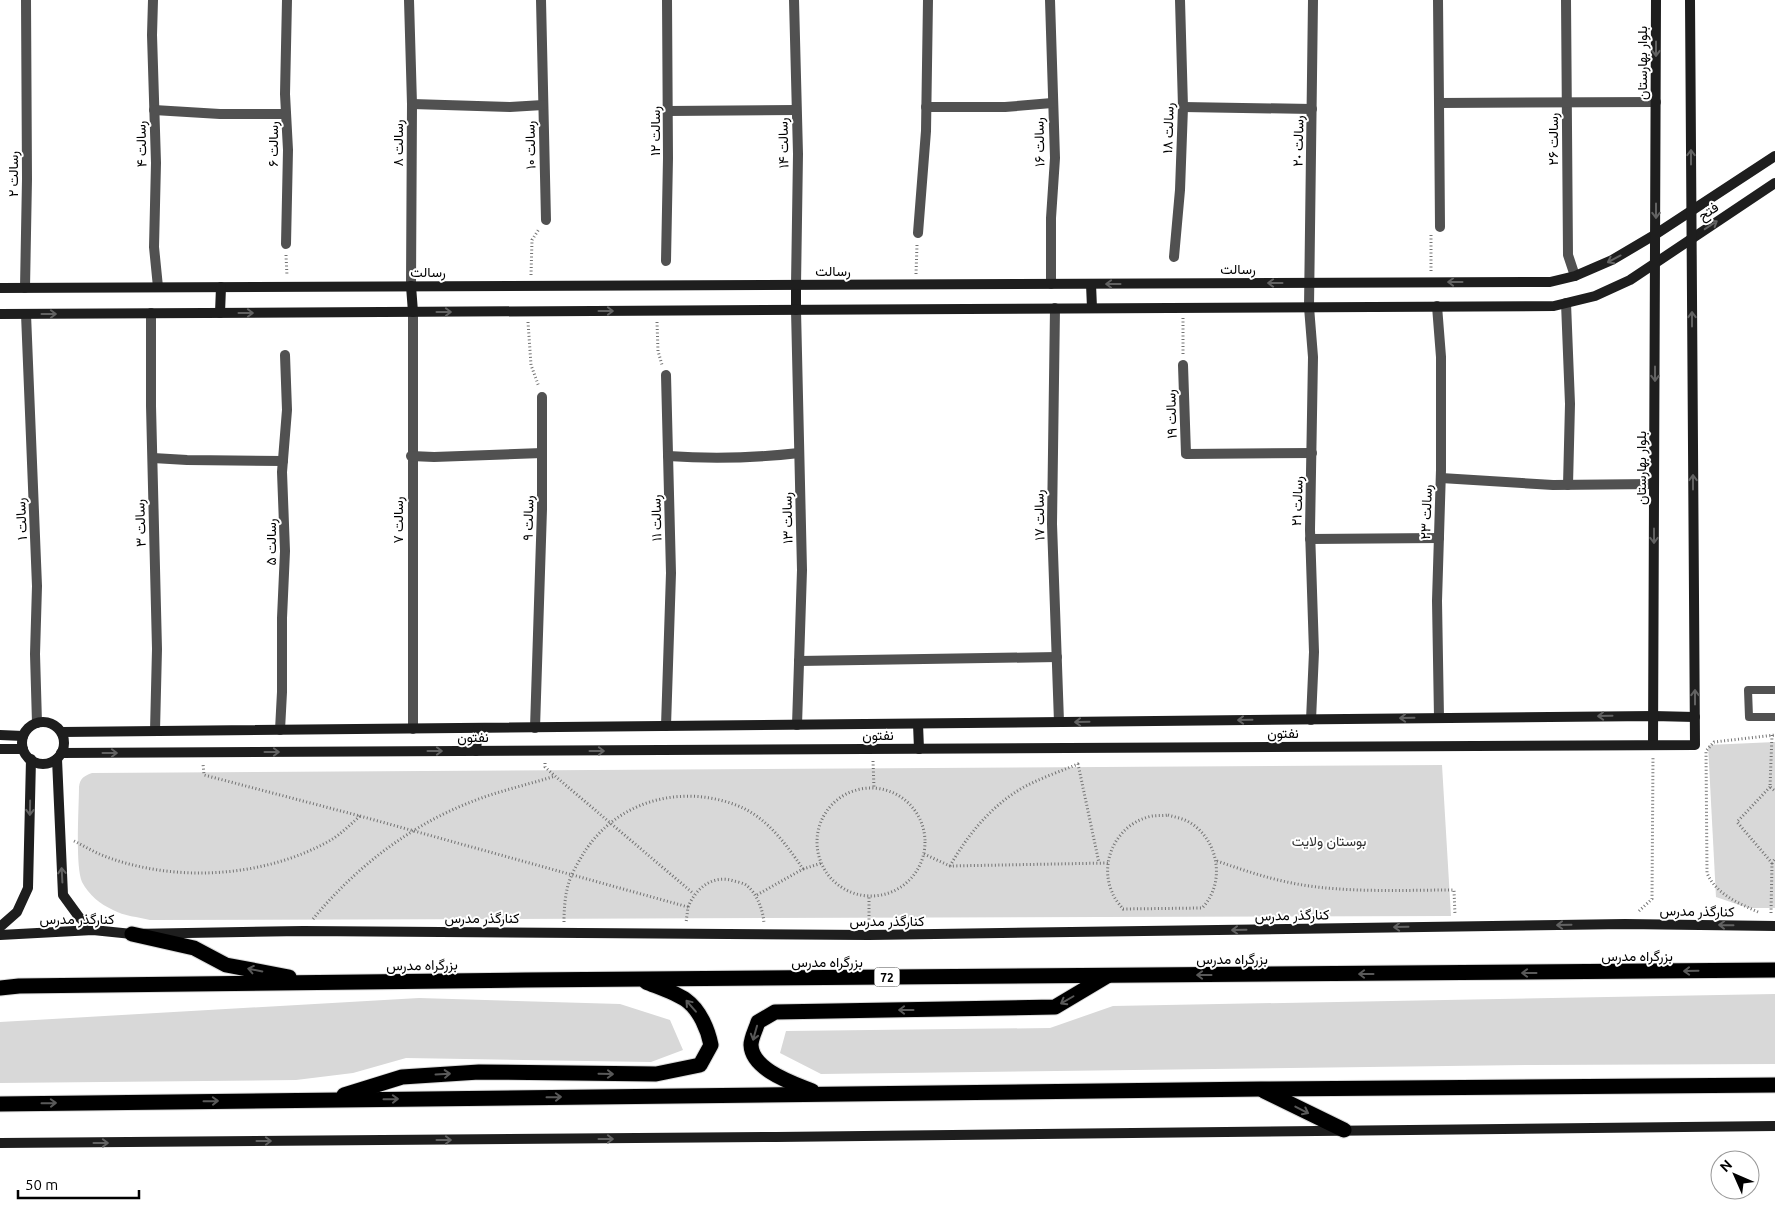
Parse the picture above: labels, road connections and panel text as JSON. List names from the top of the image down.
{
  "streets": {
    "highway": ["بزرگراه مدرس", "72"],
    "street": [
      "بلوار بهارستان",
      "رسالت ۱۸",
      "رسالت ۱۲",
      "رسالت ۲۶",
      "رسالت ٢٠",
      "رسالت ۱۶",
      "رسالت ۸",
      "رسالت ۱۴",
      "رسالت ۴",
      "رسالت ۶",
      "رسالت ۱۰",
      "رسالت ۲",
      "فتح",
      "رسالت",
      "رسالت ۱۹",
      "رسالت ۲۱",
      "رسالت ۲۳",
      "رسالت ۱۷",
      "رسالت ۹",
      "رسالت ۱۱",
      "رسالت ۱۳",
      "رسالت ۱",
      "رسالت ۷",
      "رسالت ۳",
      "رسالت ۵",
      "نفتون",
      "کنارگذر مدرس"
    ]
  },
  "crossings": [
    ["بلوار بهارستان", "فتح"],
    ["بلوار بهارستان", "رسالت"],
    ["بلوار بهارستان", "نفتون"],
    ["رسالت ۲۶", "رسالت"],
    ["رسالت ٢٠", "رسالت"],
    ["رسالت ٢٠", "رسالت ۲۱"],
    ["رسالت ۱۶", "رسالت"],
    ["رسالت ۸", "رسالت"],
    ["رسالت ۱۴", "رسالت"],
    ["رسالت ۴", "رسالت"],
    ["رسالت ۲", "رسالت"],
    ["فتح", "رسالت"],
    ["رسالت", "رسالت ۲۱"],
    ["رسالت ۱۹", "رسالت ۲۱"],
    ["رسالت ۲۱", "نفتون"],
    ["رسالت ۲۳", "نفتون"],
    ["رسالت ۱۷", "نفتون"],
    ["رسالت ۹", "نفتون"],
    ["رسالت ۱۱", "نفتون"],
    ["رسالت ۱۳", "نفتون"],
    ["رسالت ۱", "نفتون"],
    ["رسالت ۷", "نفتون"],
    ["رسالت ۳", "نفتون"],
    ["رسالت ۵", "نفتون"]
  ],
  "one_way": ["کنارگذر مدرس"],
  "parks": ["بوستان ولایت"],
  "scale_bar": "50 m",
  "north": "top left"
}
